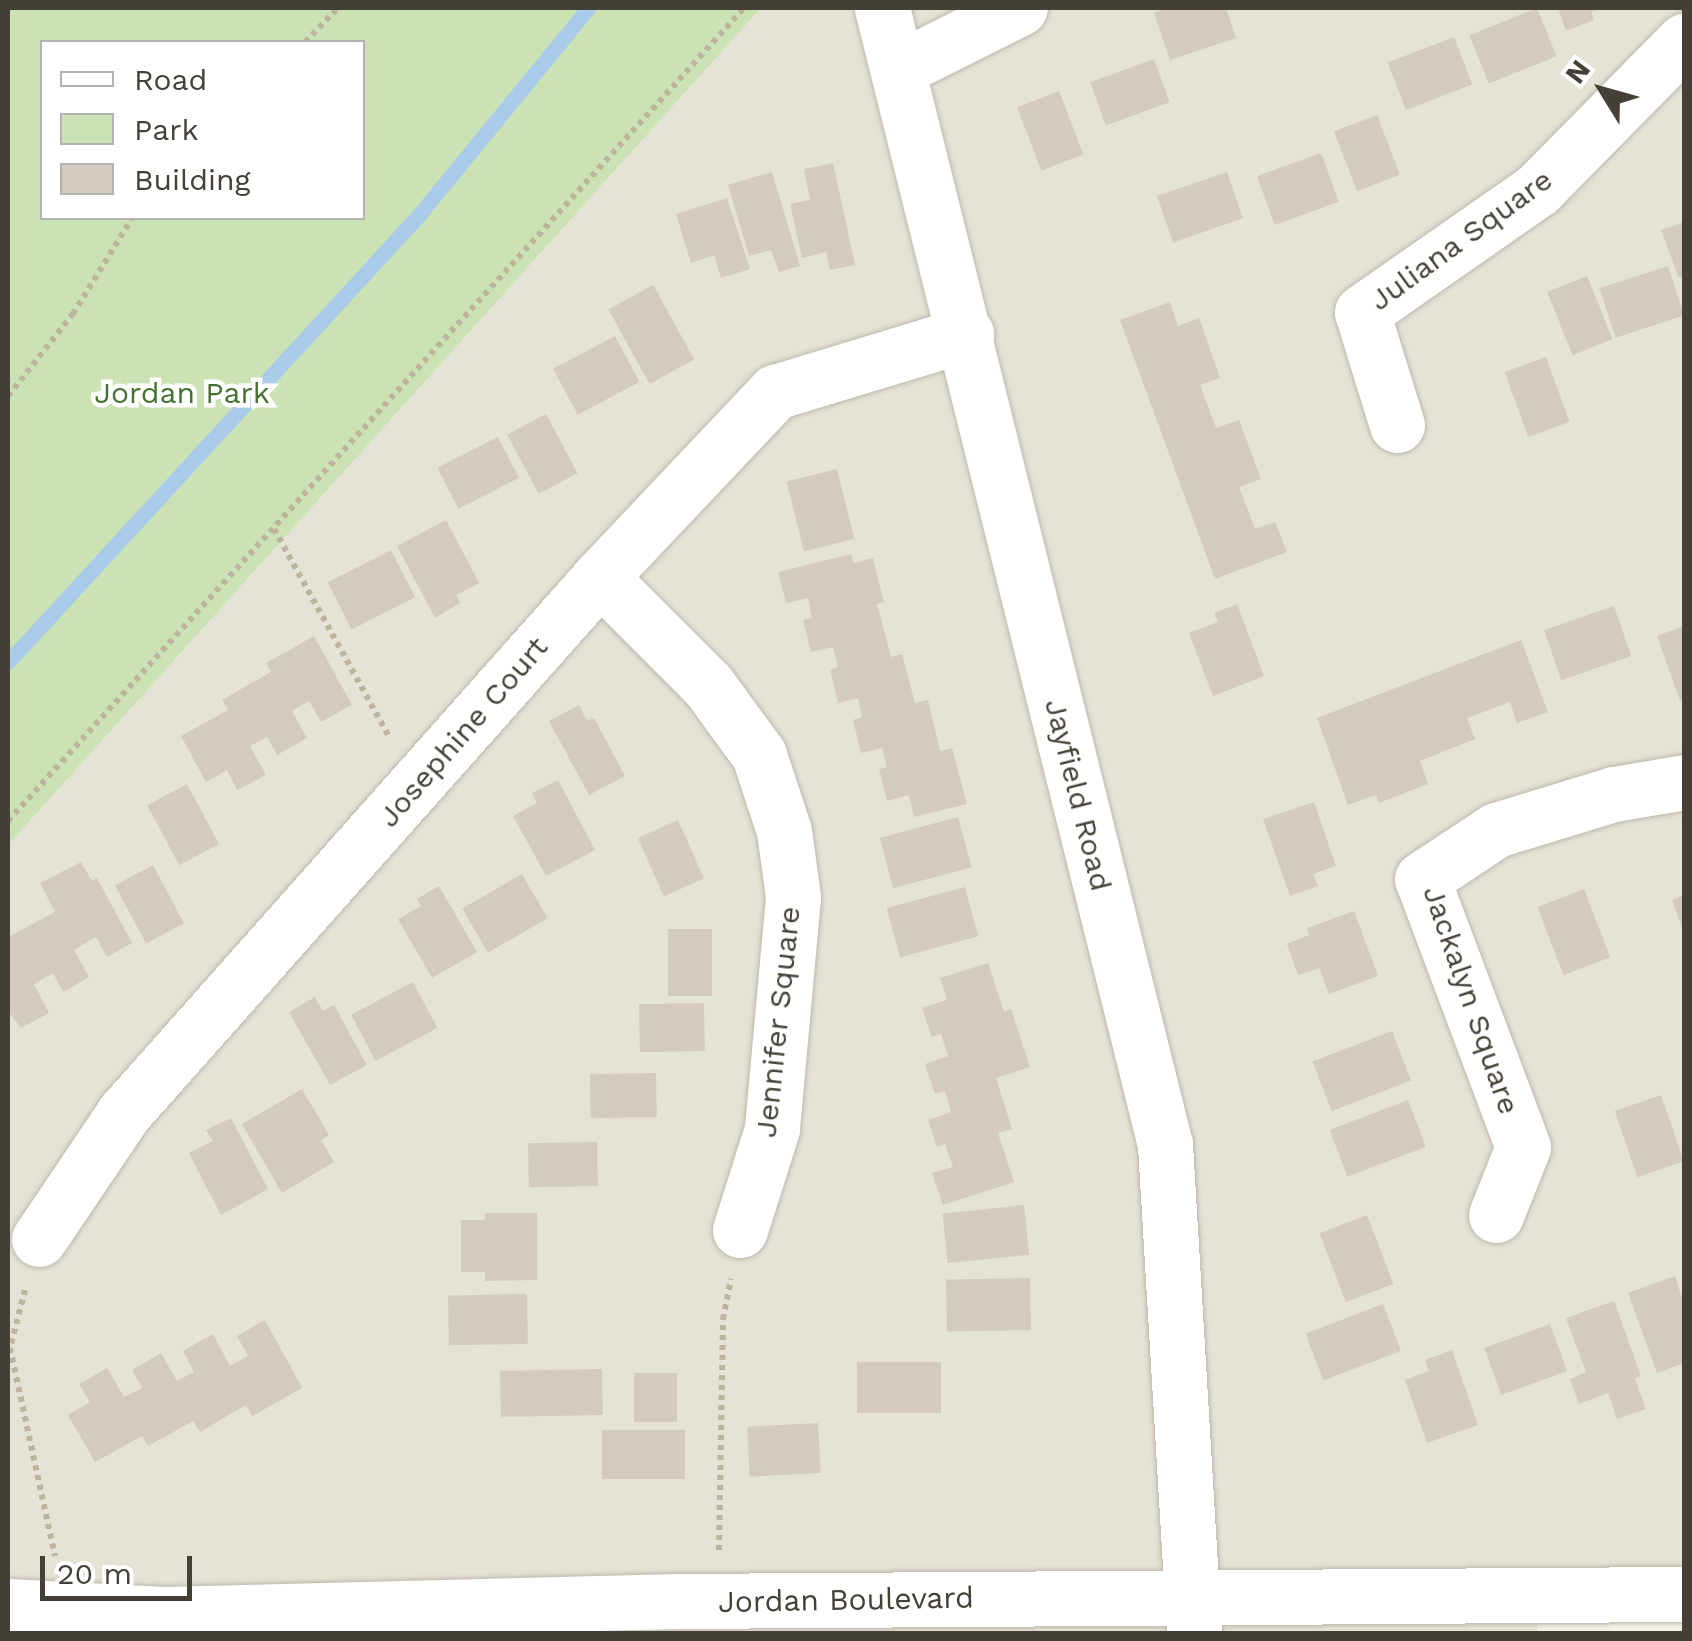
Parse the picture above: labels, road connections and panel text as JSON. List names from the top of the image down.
{
  "streets": {
    "street": [
      "Juliana Square",
      "Josephine Court",
      "Jayfield Road",
      "Jackalyn Square",
      "Jennifer Square",
      "Jordan Boulevard"
    ]
  },
  "crossings": [
    ["Josephine Court", "Jayfield Road"],
    ["Josephine Court", "Jennifer Square"],
    ["Jayfield Road", "Jordan Boulevard"]
  ],
  "parks": ["Jordan Park"],
  "legend": ["Road", "Park", "Building"],
  "scale_bar": "20 m",
  "north": "top left"
}
